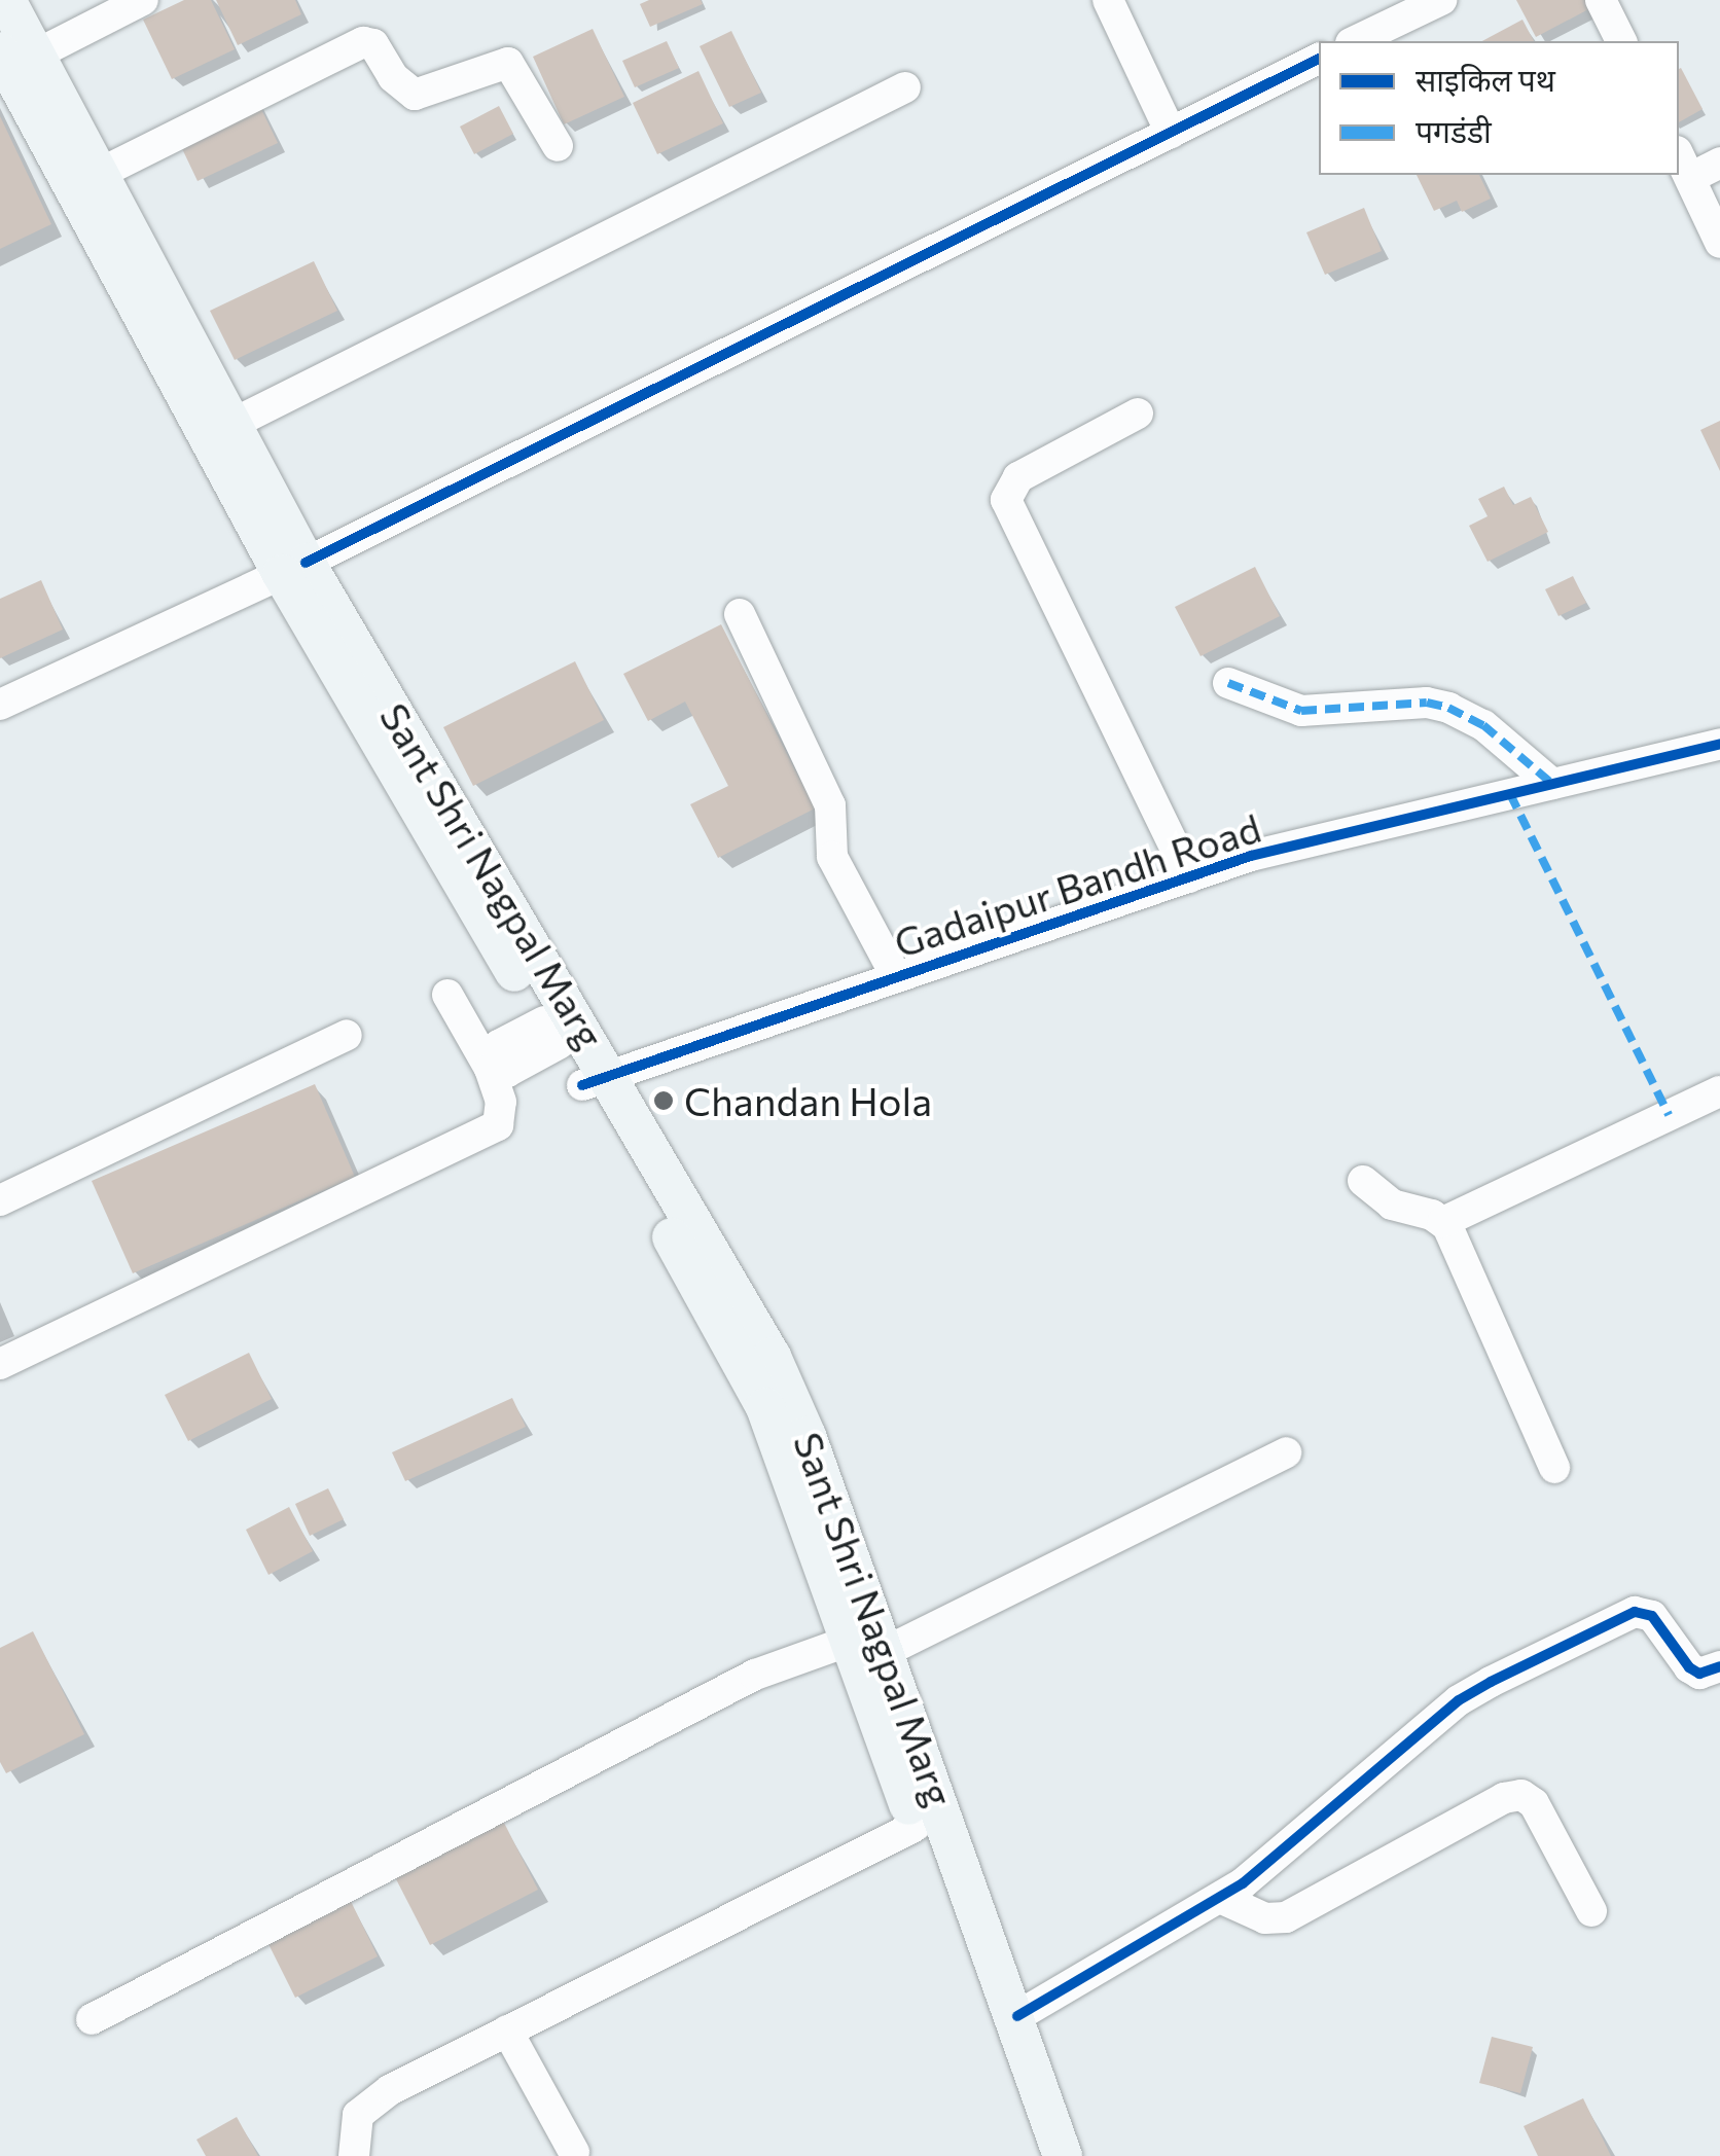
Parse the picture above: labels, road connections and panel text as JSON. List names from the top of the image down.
{
  "streets": {
    "main road": ["Sant Shri Nagpal Marg"],
    "street": ["Gadaipur Bandh Road"]
  },
  "crossings": [
    ["Sant Shri Nagpal Marg", "Gadaipur Bandh Road"]
  ],
  "places": ["Chandan Hola"],
  "legend": ["साइकिल पथ", "पगडंडी"]
}
